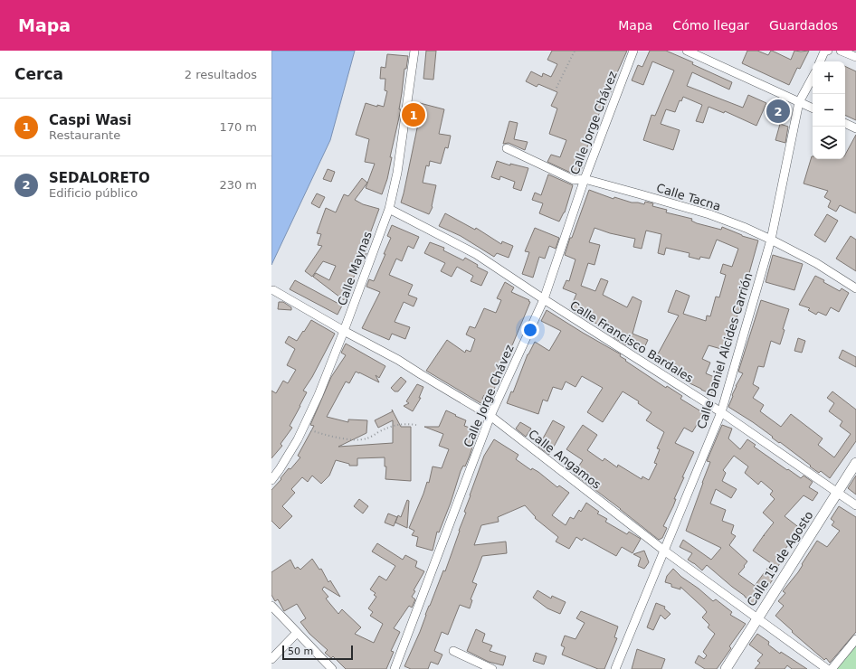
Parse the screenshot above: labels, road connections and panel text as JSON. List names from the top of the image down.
{
  "streets": {
    "street": [
      "Calle Jorge Chávez",
      "Calle Tacna",
      "Calle Maynas",
      "Calle Francisco Bardales",
      "Calle Daniel Alcides Carrión",
      "Calle Angamos",
      "Calle 15 de Agosto"
    ]
  },
  "crossings": [
    ["Calle Jorge Chávez", "Calle Tacna"],
    ["Calle Jorge Chávez", "Calle Francisco Bardales"],
    ["Calle Jorge Chávez", "Calle Angamos"],
    ["Calle Tacna", "Calle Daniel Alcides Carrión"],
    ["Calle Maynas", "Calle Francisco Bardales"],
    ["Calle Maynas", "Calle Angamos"],
    ["Calle Francisco Bardales", "Calle Daniel Alcides Carrión"],
    ["Calle Francisco Bardales", "Calle 15 de Agosto"],
    ["Calle Daniel Alcides Carrión", "Calle Angamos"],
    ["Calle Angamos", "Calle 15 de Agosto"]
  ],
  "scale_bar": "50 m",
  "page": {
    "header": "Mapa",
    "nav": ["Mapa", "Cómo llegar", "Guardados"],
    "heading": ["Cerca", "2 resultados"],
    "map_buttons": ["+", "−"],
    "list": [
      {
        "mark": "1",
        "name": "Caspi Wasi",
        "note": "Restaurante",
        "value": "170 m"
      },
      {
        "mark": "2",
        "name": "SEDALORETO",
        "note": "Edificio público",
        "value": "230 m"
      }
    ],
    "pins": ["2", "1"],
    "scale": "50 m"
  }
}
